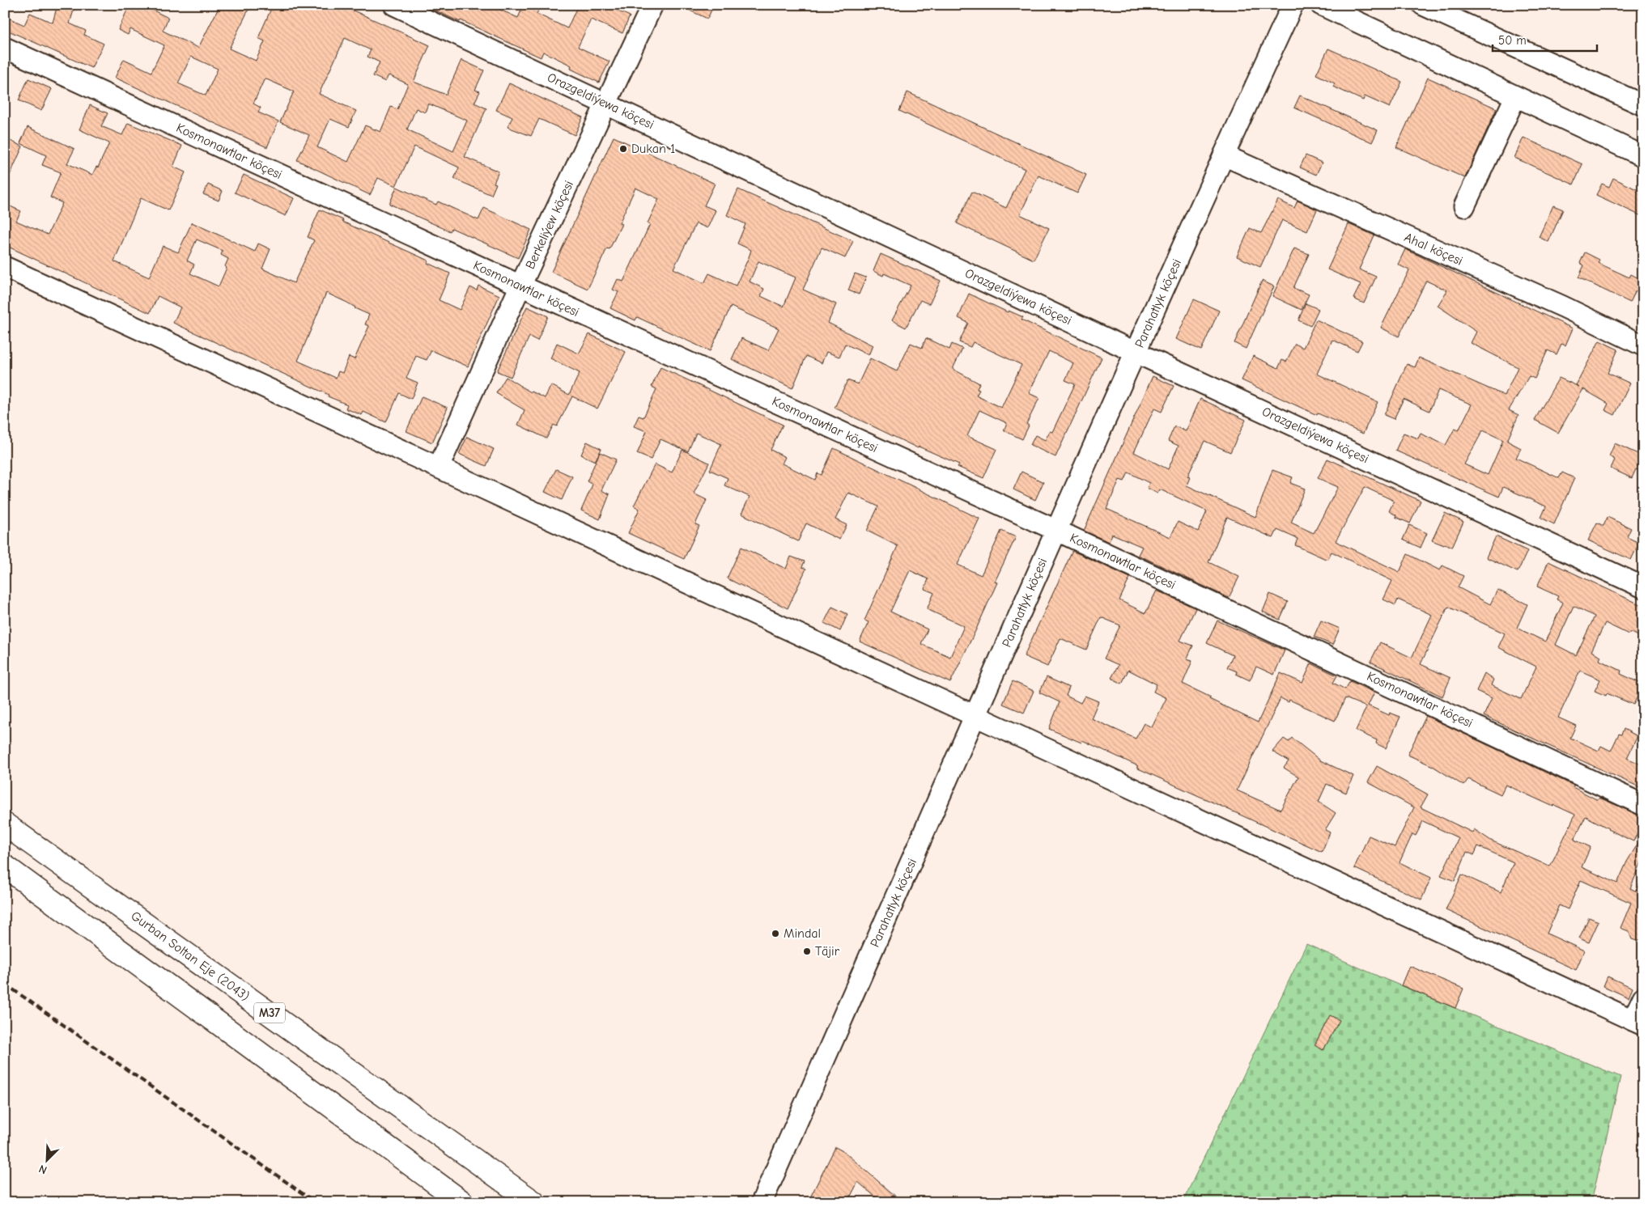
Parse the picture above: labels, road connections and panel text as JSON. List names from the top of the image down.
{
  "streets": {
    "highway": ["Gurban Soltan Eje (2043)", "M37"],
    "street": [
      "Orazgeldiýewa köçesi",
      "Kosmonawtlar köçesi",
      "Berkeliýew köçesi",
      "Ahal köçesi",
      "Parahatlyk köçesi"
    ]
  },
  "crossings": [
    ["Orazgeldiýewa köçesi", "Berkeliýew köçesi"],
    ["Orazgeldiýewa köçesi", "Parahatlyk köçesi"],
    ["Kosmonawtlar köçesi", "Berkeliýew köçesi"],
    ["Kosmonawtlar köçesi", "Parahatlyk köçesi"],
    ["Ahal köçesi", "Parahatlyk köçesi"]
  ],
  "places": ["Dukan 1", "Mindal", "Täjir"],
  "scale_bar": "50 m",
  "north": "bottom left"
}
